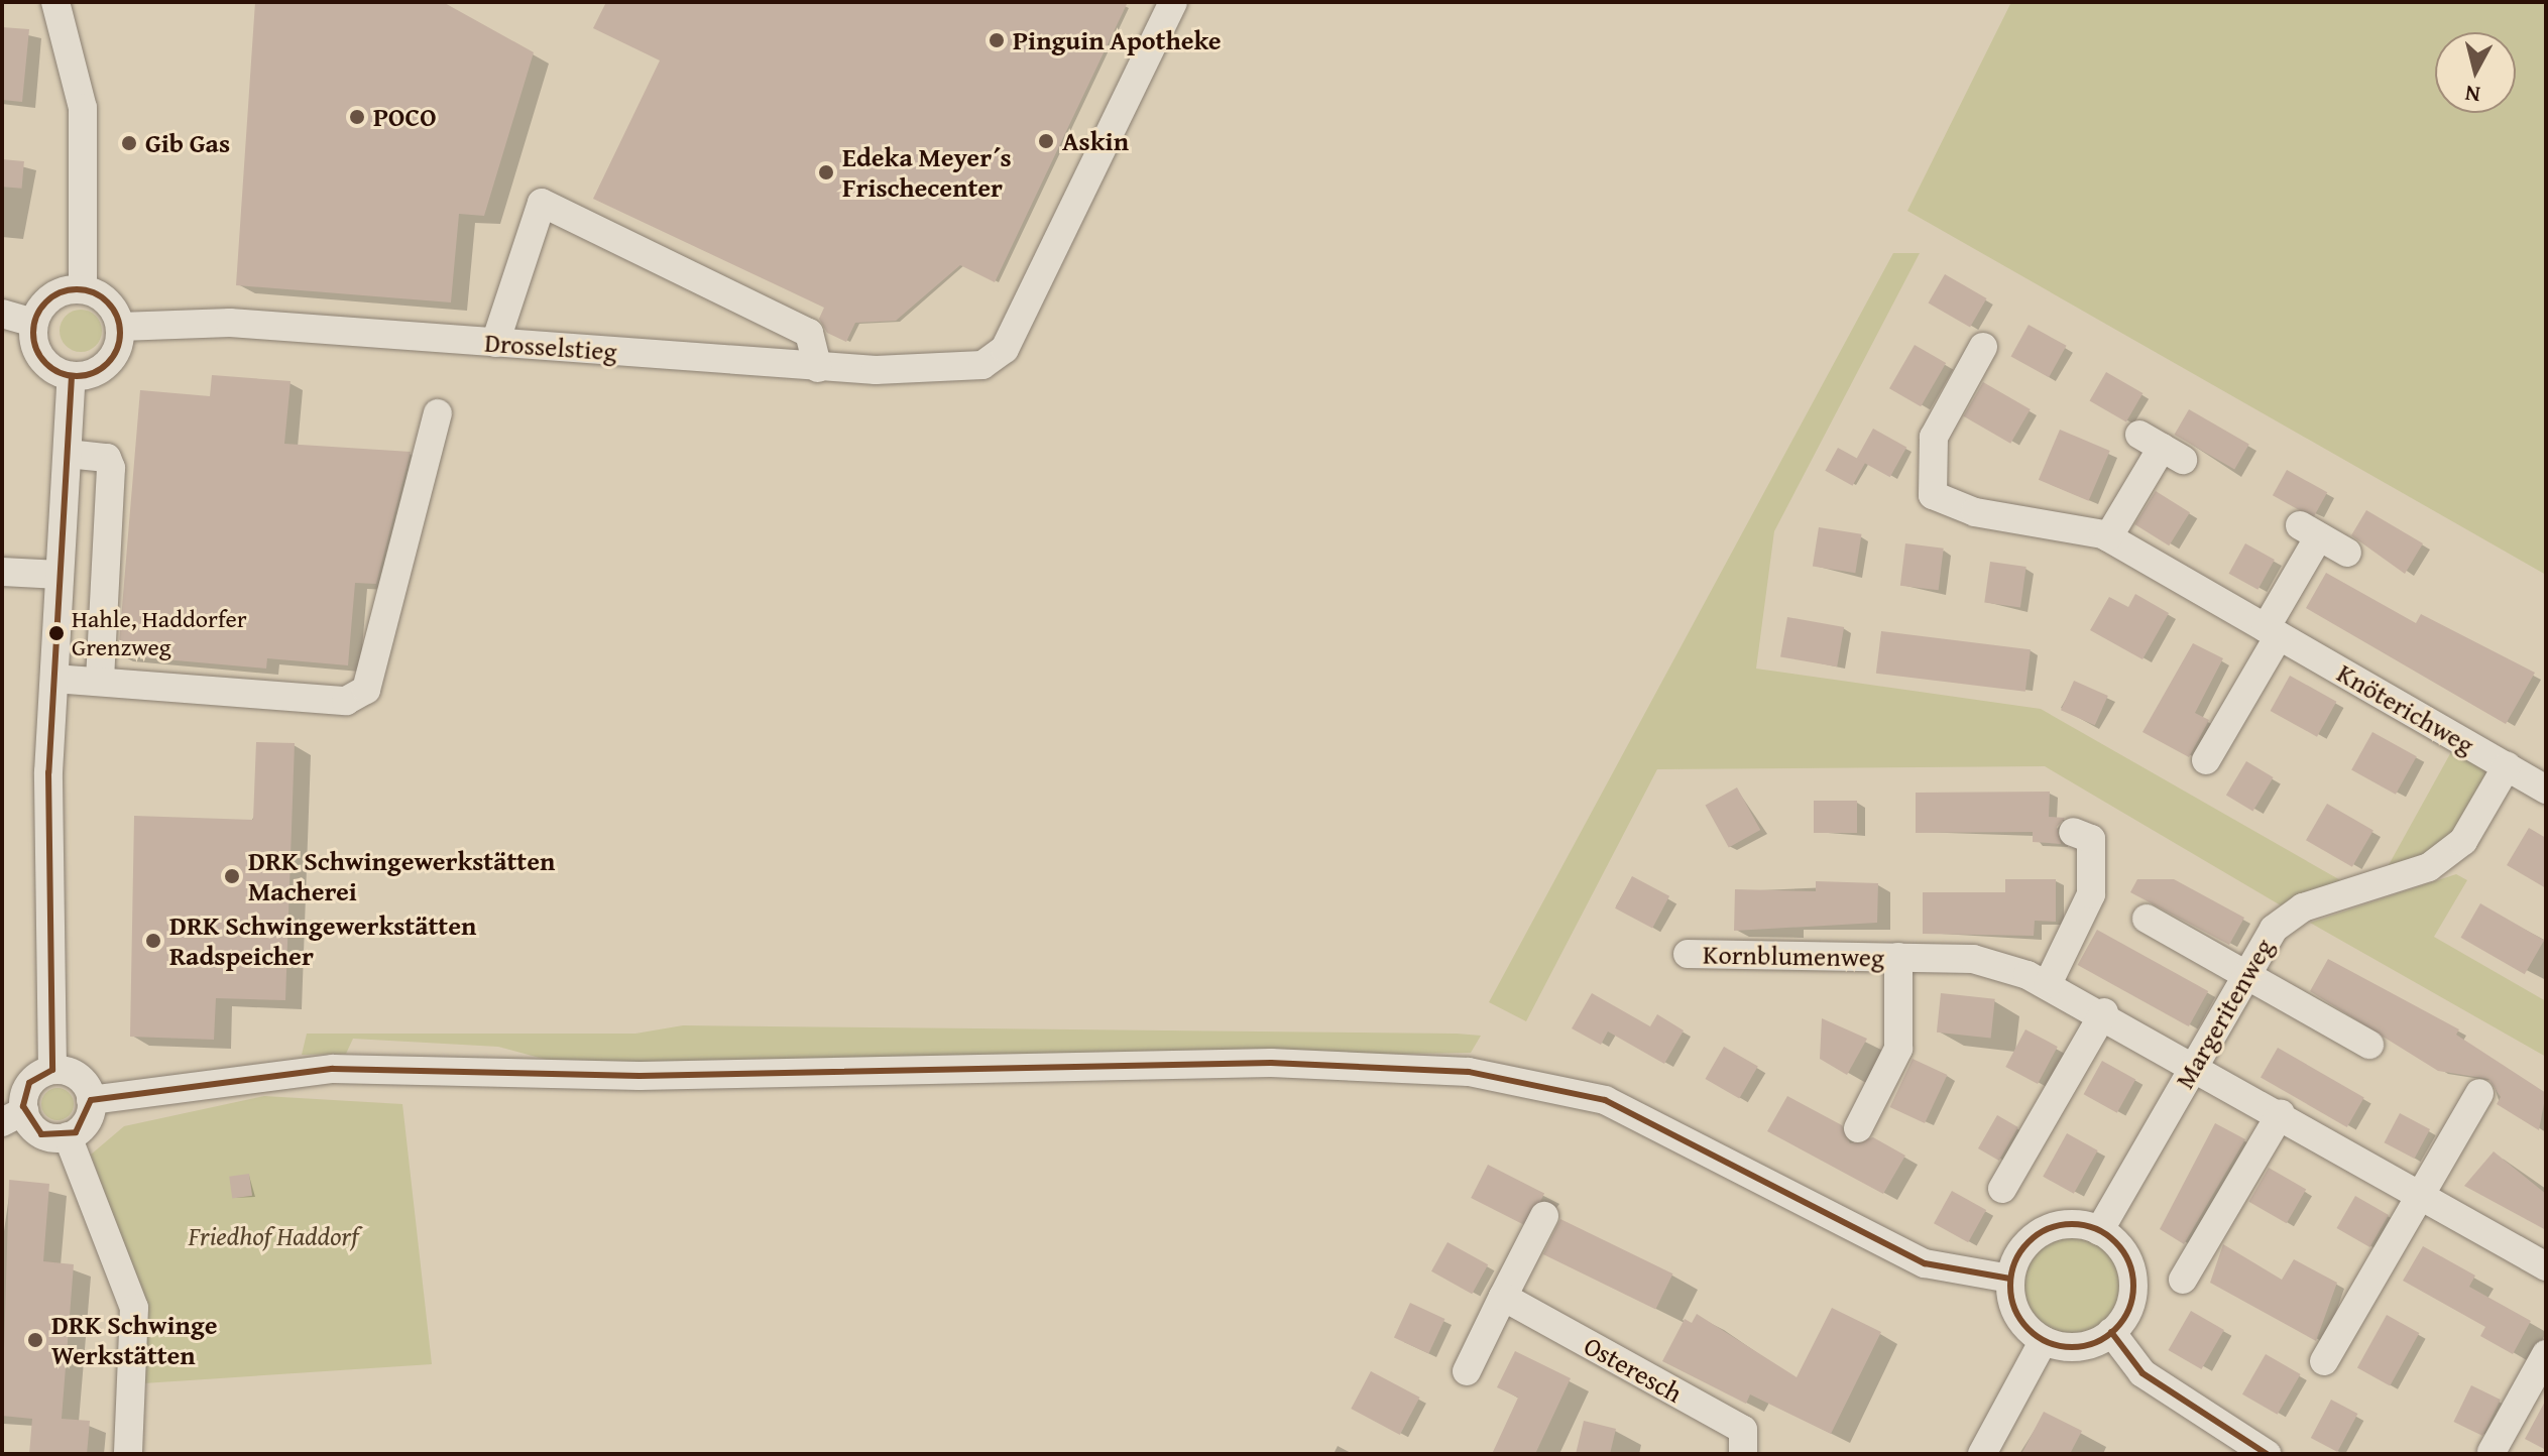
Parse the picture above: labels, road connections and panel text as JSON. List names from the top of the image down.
{
  "streets": {
    "street": [
      "Drosselstieg",
      "Knöterichweg",
      "Kornblumenweg",
      "Margeritenweg",
      "Osteresch"
    ]
  },
  "crossings": [
    ["Knöterichweg", "Margeritenweg"],
    ["Kornblumenweg", "Margeritenweg"]
  ],
  "parks": ["Friedhof Haddorf"],
  "places": [
    "Pinguin Apotheke",
    "POCO",
    "Askin",
    "Gib Gas",
    "Edeka Meyer´s Frischecenter",
    "Hahle, Haddorfer Grenzweg",
    "DRK Schwingewerkstätten Macherei",
    "DRK Schwingewerkstätten Radspeicher",
    "DRK Schwinge Werkstätten"
  ],
  "north": "bottom"
}
